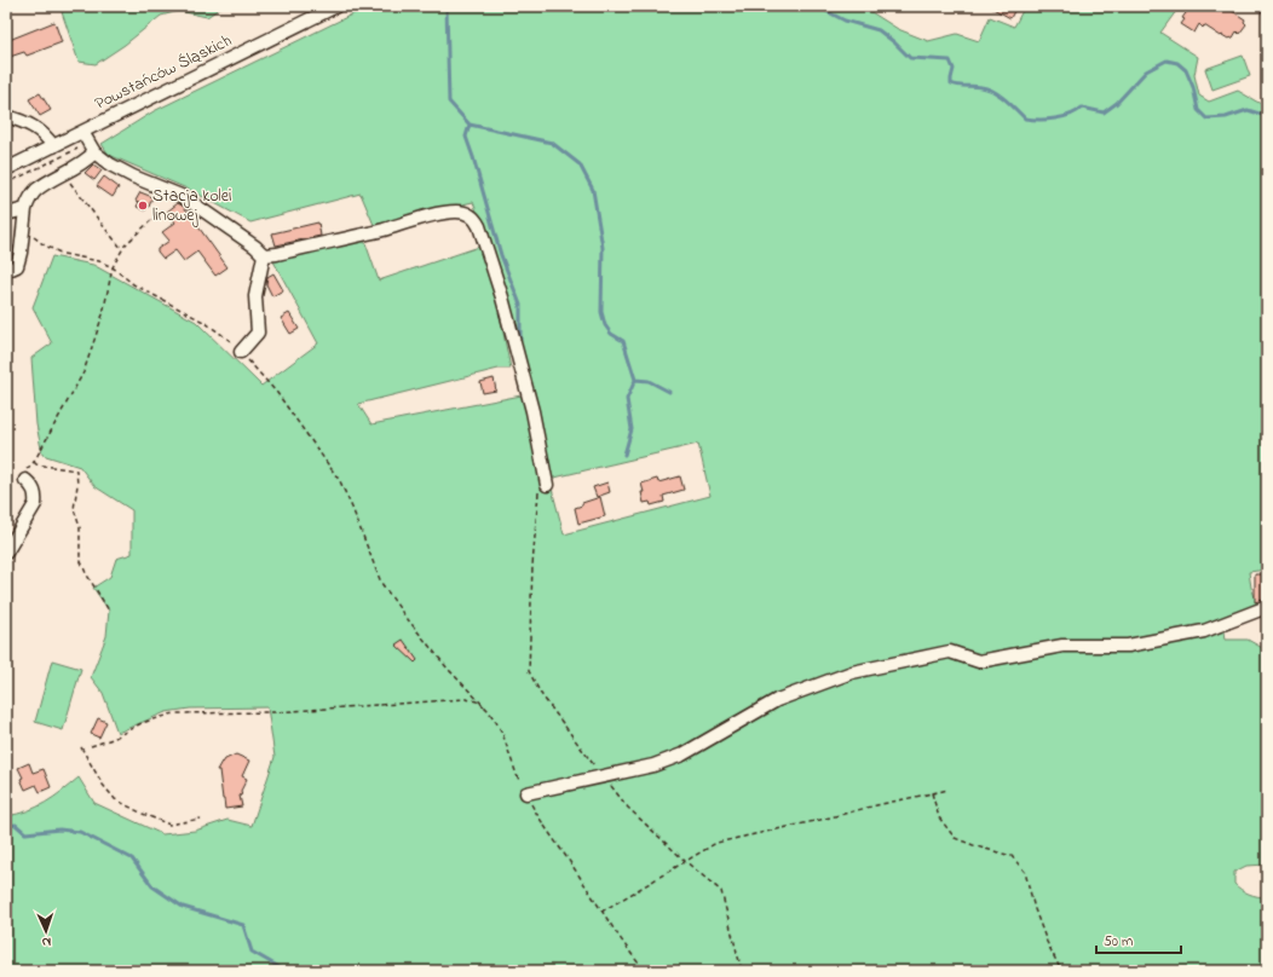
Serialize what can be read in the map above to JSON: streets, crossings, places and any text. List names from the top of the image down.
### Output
{
  "streets": {
    "street": ["Powstańców Śląskich"]
  },
  "places": ["Stacja kolei linowej"],
  "scale_bar": "50 m",
  "north": "bottom"
}
